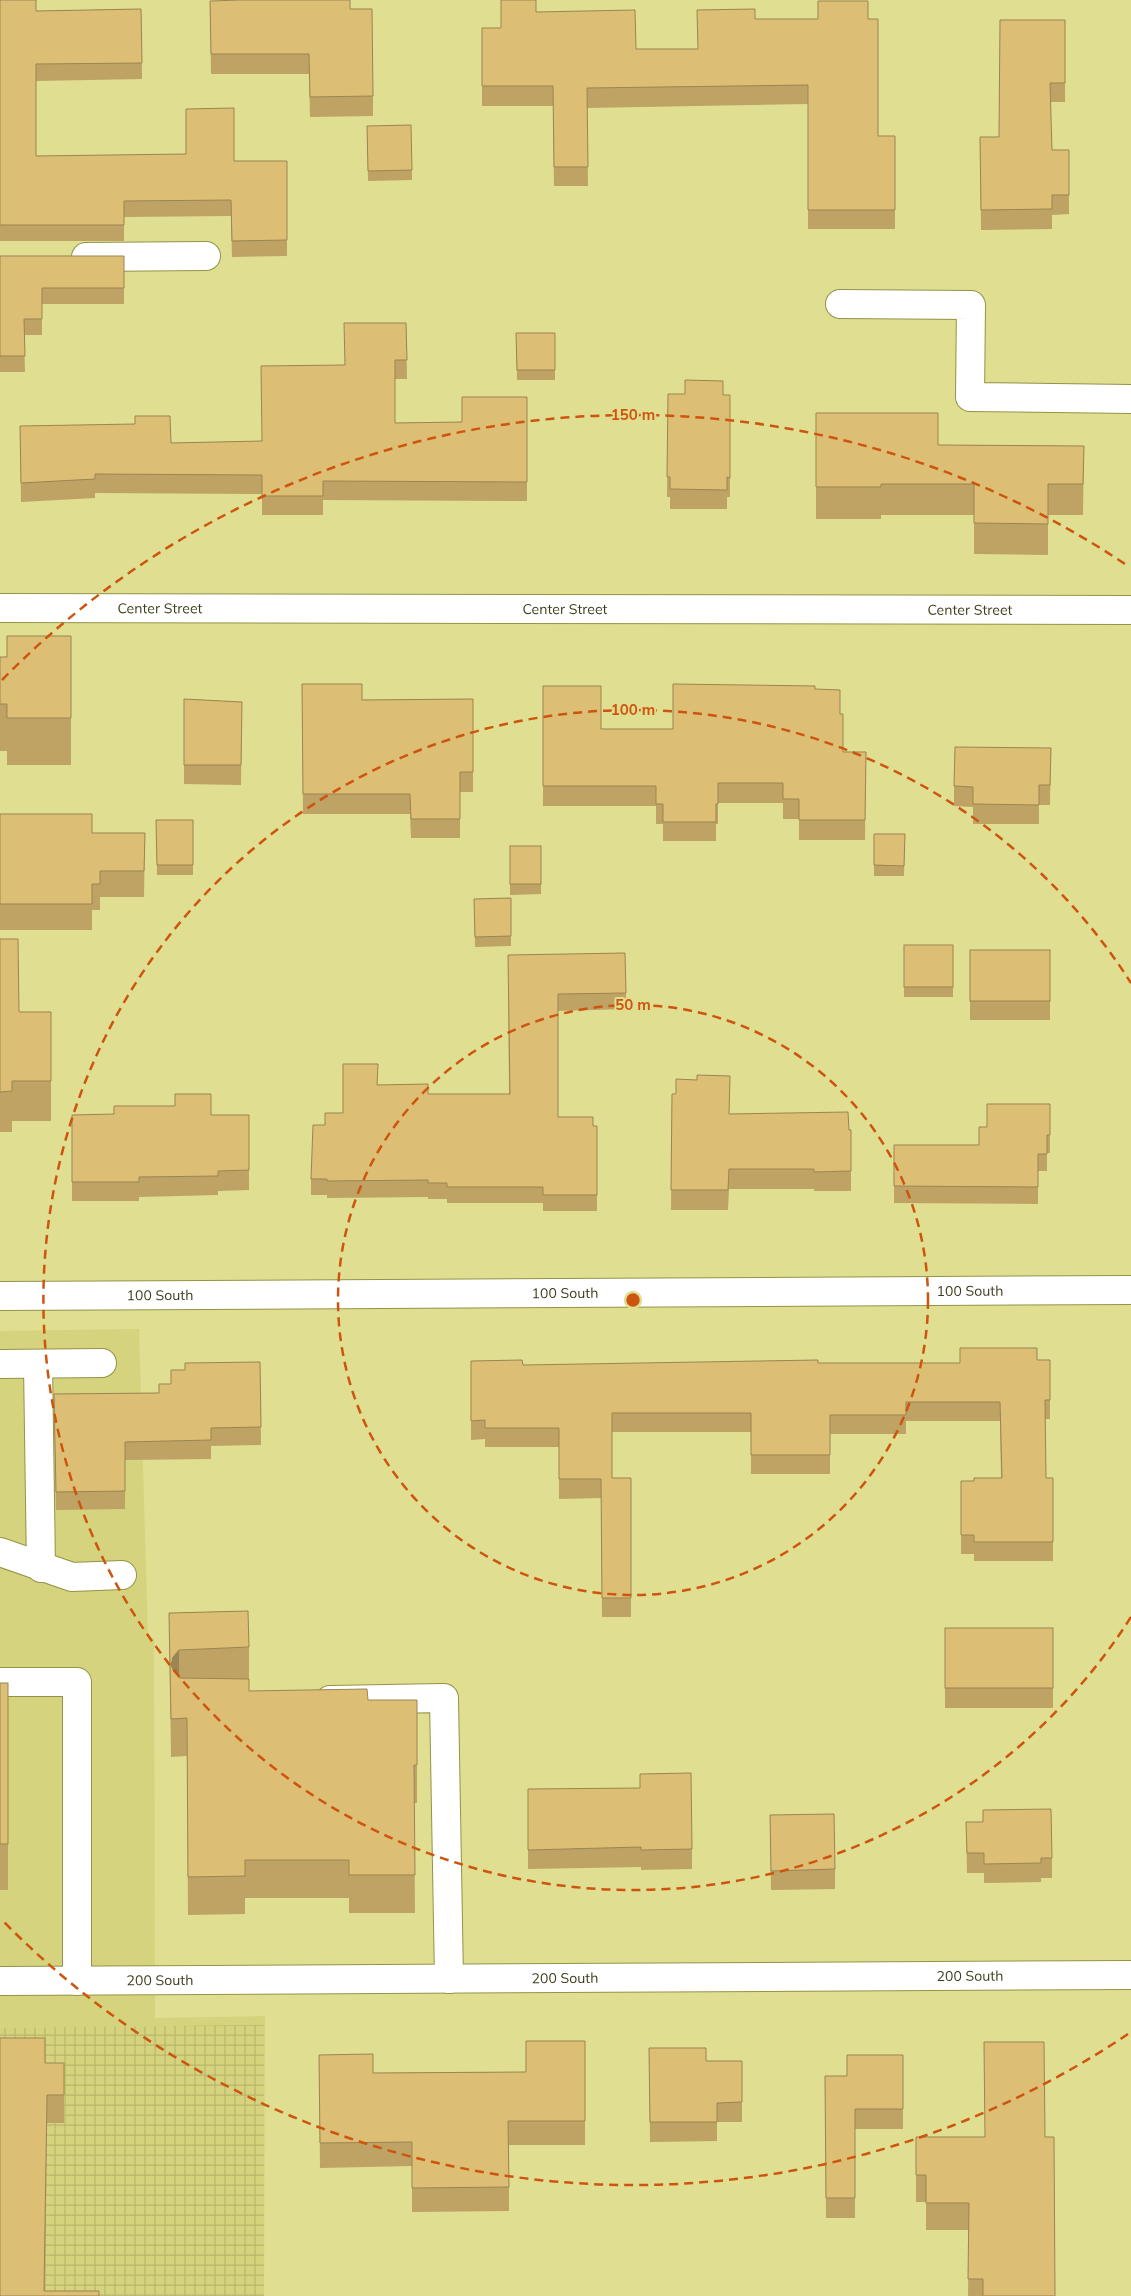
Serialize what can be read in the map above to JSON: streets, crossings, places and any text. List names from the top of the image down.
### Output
{
  "streets": {
    "street": ["Center Street", "100 South", "200 South"]
  },
  "rings": ["150 m", "100 m", "50 m"]
}
